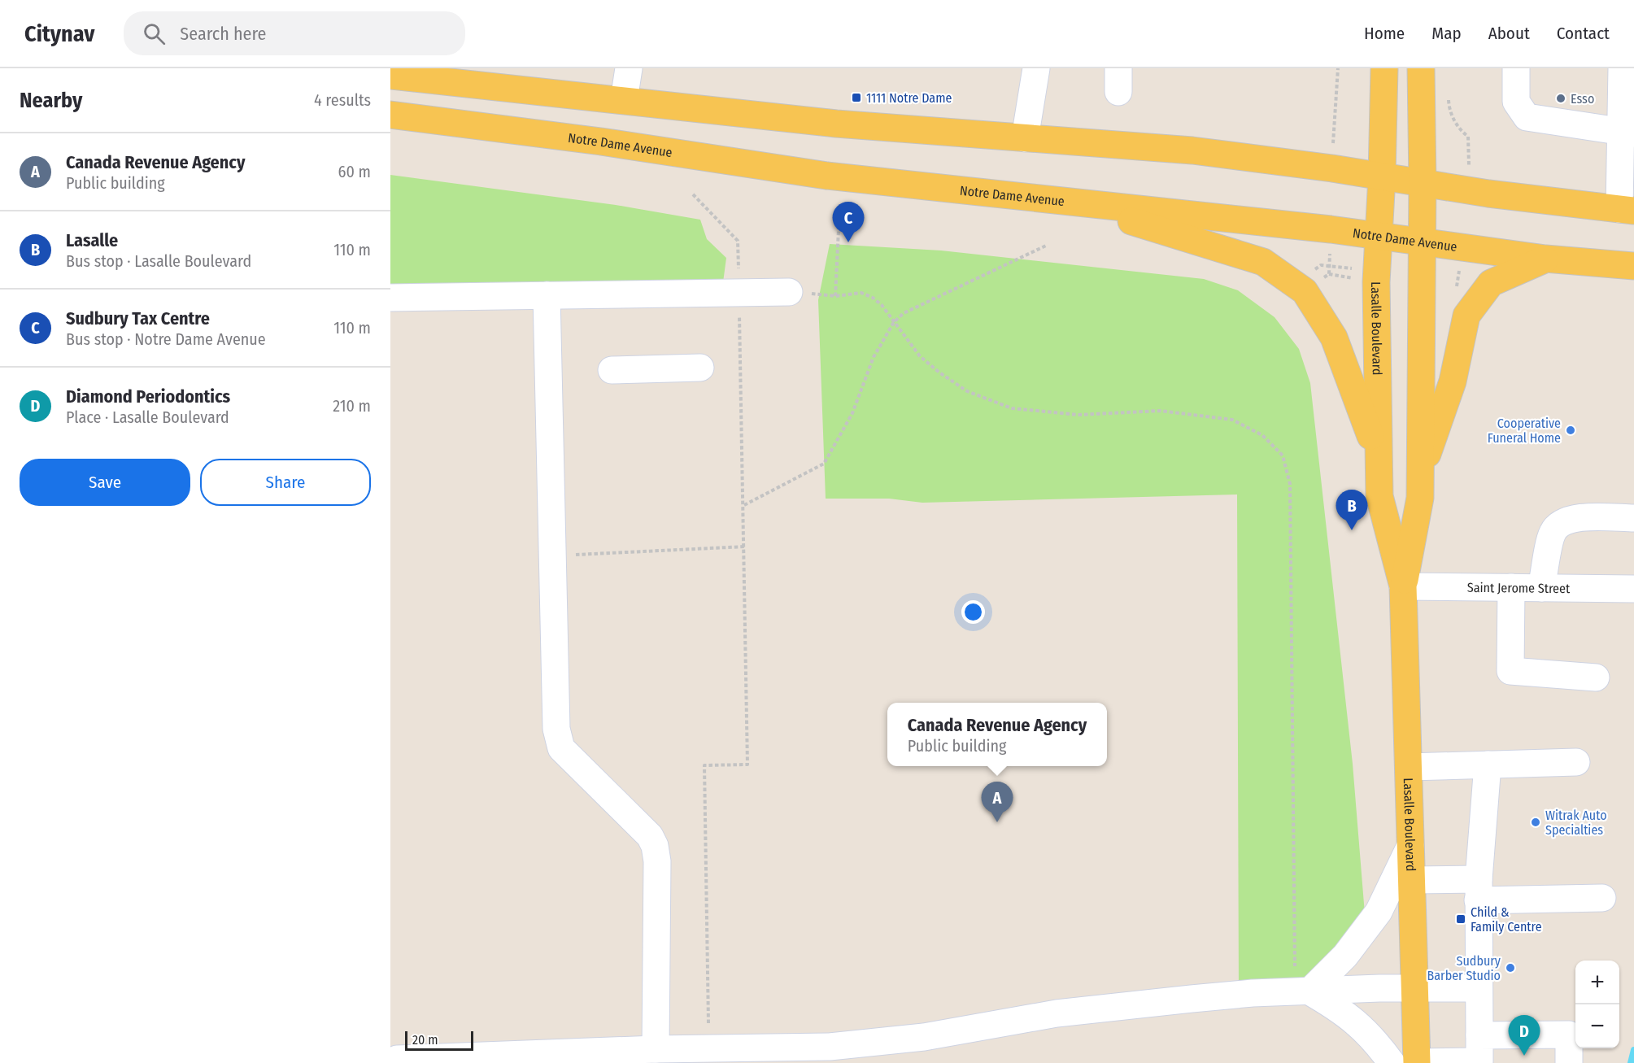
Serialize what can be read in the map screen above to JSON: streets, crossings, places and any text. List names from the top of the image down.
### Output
{
  "streets": {
    "main road": ["Notre Dame Avenue", "Lasalle Boulevard"],
    "street": ["Saint Jerome Street"]
  },
  "crossings": [
    ["Notre Dame Avenue", "Lasalle Boulevard"],
    ["Lasalle Boulevard", "Saint Jerome Street"]
  ],
  "places": {
    "transit": ["1111 Notre Dame", "Child & Family Centre"],
    "other": [
      "Esso",
      "Cooperative Funeral Home",
      "Witrak Auto Specialties",
      "Sudbury Barber Studio"
    ]
  },
  "scale_bar": "20 m",
  "page": {
    "header": "Citynav",
    "search": "Search here",
    "nav": [
      "Home",
      "Map",
      "About",
      "Contact"
    ],
    "heading": ["Nearby", "4 results"],
    "list": [
      {
        "mark": "A",
        "name": "Canada Revenue Agency",
        "note": "Public building",
        "value": "60 m"
      },
      {
        "mark": "B",
        "name": "Lasalle",
        "note": "Bus stop · Lasalle Boulevard",
        "value": "110 m"
      },
      {
        "mark": "C",
        "name": "Sudbury Tax Centre",
        "note": "Bus stop · Notre Dame Avenue",
        "value": "110 m"
      },
      {
        "mark": "D",
        "name": "Diamond Periodontics",
        "note": "Place · Lasalle Boulevard",
        "value": "210 m"
      }
    ],
    "pins": [
      "C",
      "B",
      "A",
      "D"
    ],
    "buttons": ["Save", "Share"],
    "popup": ["Canada Revenue Agency", "Public building"],
    "map_buttons": ["+", "−"],
    "scale": "20 m"
  }
}
